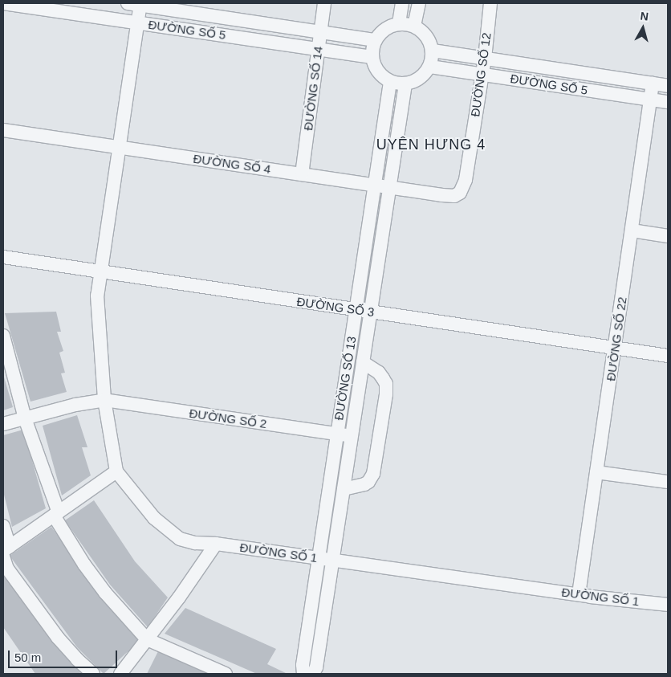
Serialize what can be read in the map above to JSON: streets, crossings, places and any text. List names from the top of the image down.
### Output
{
  "streets": {
    "street": [
      "ĐƯỜNG SỐ 5",
      "ĐƯỜNG SỐ 12",
      "ĐƯỜNG SỐ 14",
      "ĐƯỜNG SỐ 4",
      "ĐƯỜNG SỐ 3",
      "ĐƯỜNG SỐ 22",
      "ĐƯỜNG SỐ 13",
      "ĐƯỜNG SỐ 2",
      "ĐƯỜNG SỐ 1"
    ]
  },
  "crossings": [
    ["ĐƯỜNG SỐ 5", "ĐƯỜNG SỐ 12"],
    ["ĐƯỜNG SỐ 5", "ĐƯỜNG SỐ 14"],
    ["ĐƯỜNG SỐ 5", "ĐƯỜNG SỐ 22"],
    ["ĐƯỜNG SỐ 5", "ĐƯỜNG SỐ 13"],
    ["ĐƯỜNG SỐ 5", "ĐƯỜNG SỐ 1"],
    ["ĐƯỜNG SỐ 12", "ĐƯỜNG SỐ 4"],
    ["ĐƯỜNG SỐ 14", "ĐƯỜNG SỐ 4"],
    ["ĐƯỜNG SỐ 4", "ĐƯỜNG SỐ 13"],
    ["ĐƯỜNG SỐ 4", "ĐƯỜNG SỐ 1"],
    ["ĐƯỜNG SỐ 3", "ĐƯỜNG SỐ 22"],
    ["ĐƯỜNG SỐ 3", "ĐƯỜNG SỐ 13"],
    ["ĐƯỜNG SỐ 3", "ĐƯỜNG SỐ 1"],
    ["ĐƯỜNG SỐ 22", "ĐƯỜNG SỐ 1"],
    ["ĐƯỜNG SỐ 13", "ĐƯỜNG SỐ 2"],
    ["ĐƯỜNG SỐ 13", "ĐƯỜNG SỐ 1"],
    ["ĐƯỜNG SỐ 2", "ĐƯỜNG SỐ 1"]
  ],
  "districts": ["UYÊN HƯNG 4"],
  "scale_bar": "50 m",
  "north": "top"
}
